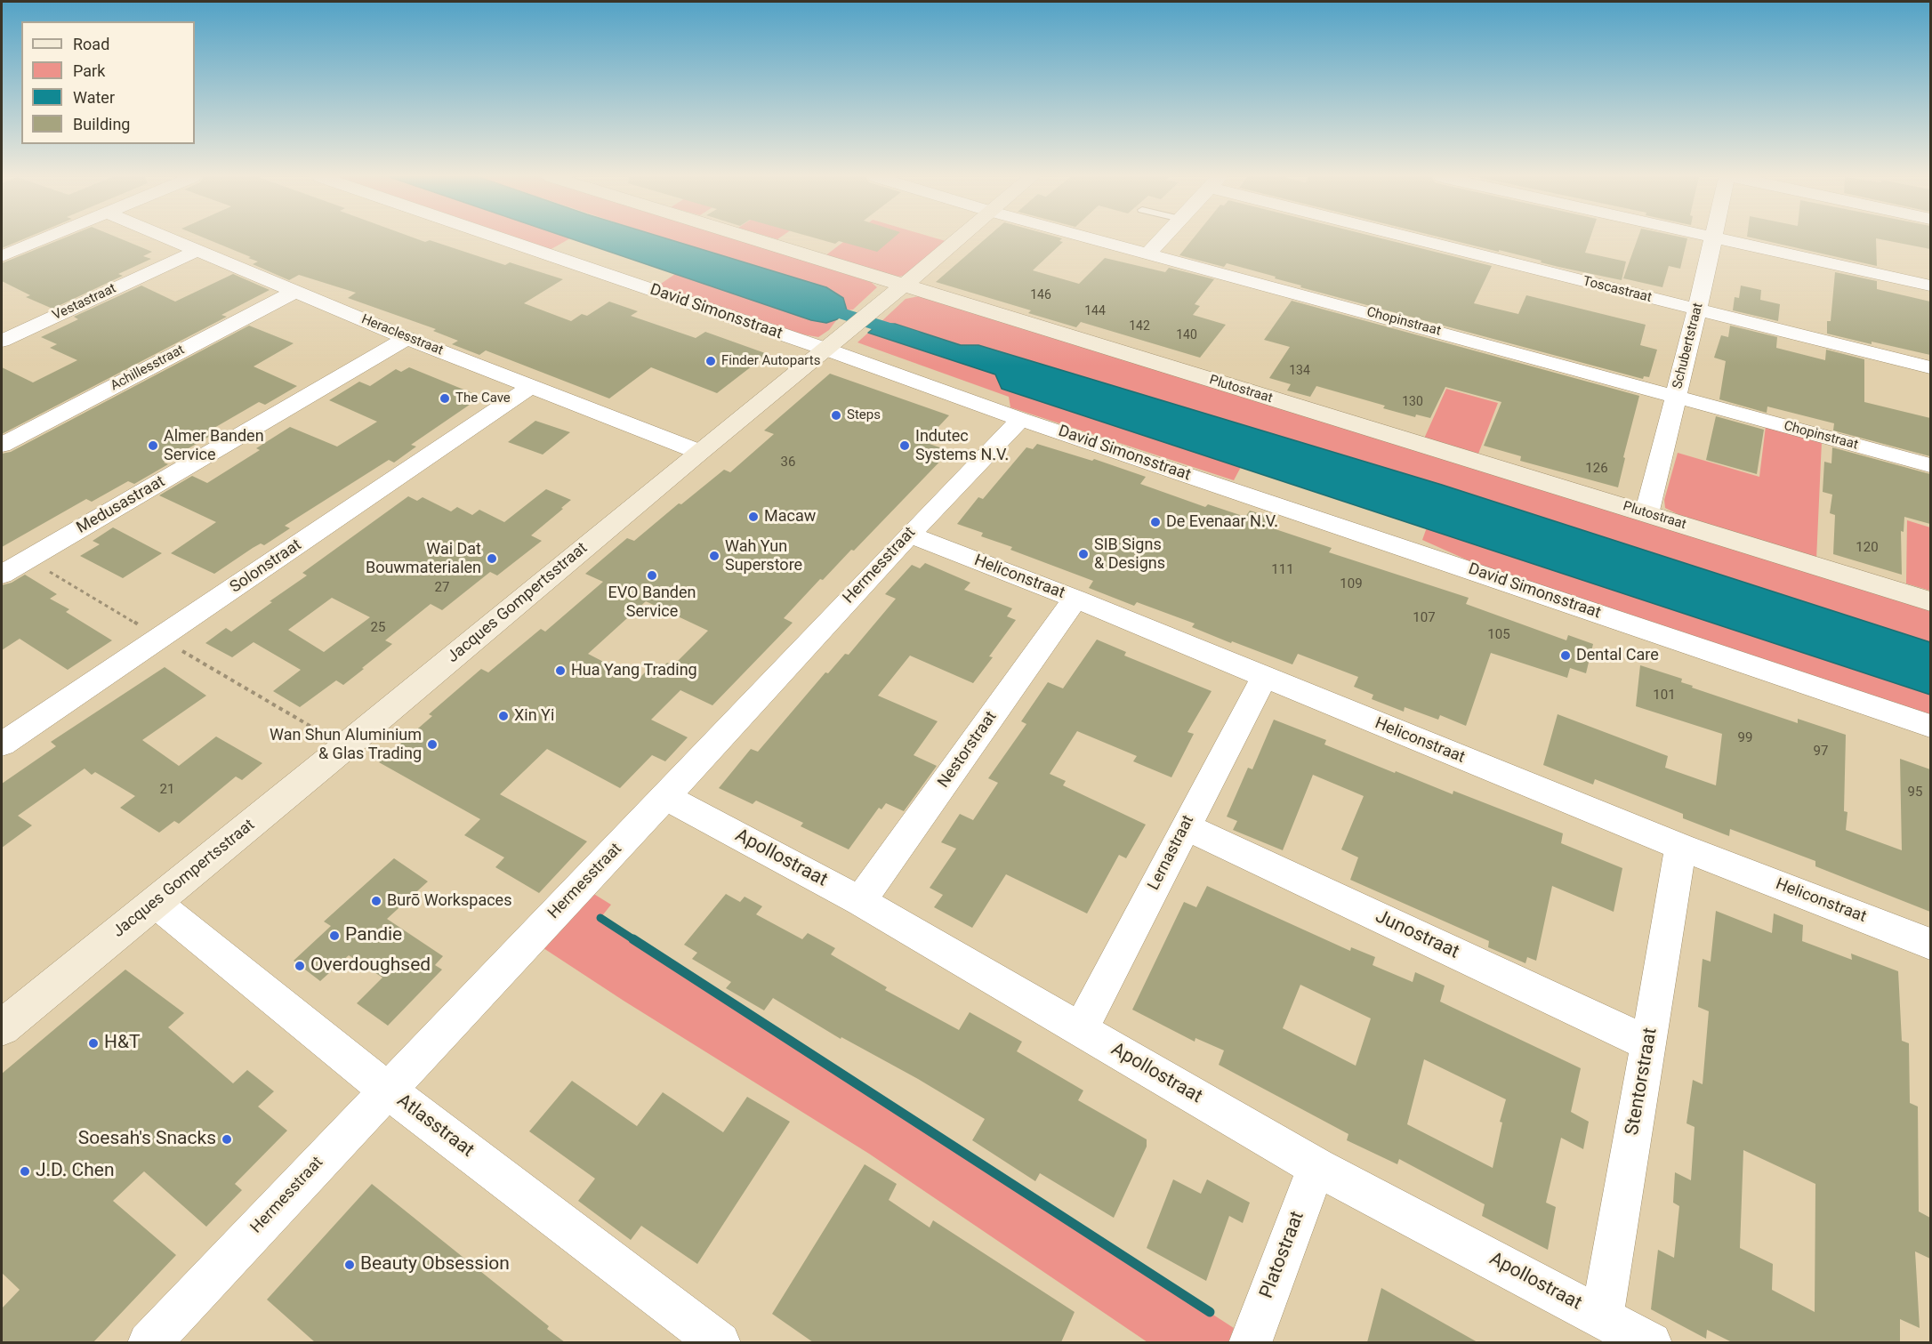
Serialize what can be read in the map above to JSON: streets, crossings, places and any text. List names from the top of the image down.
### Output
{
  "streets": {
    "street": [
      "Toscastraat",
      "Vestastraat",
      "David Simonsstraat",
      "Chopinstraat",
      "Heraclesstraat",
      "Schubertstraat",
      "Achillesstraat",
      "Plutostraat",
      "Medusastraat",
      "Hermesstraat",
      "Solonstraat",
      "Heliconstraat",
      "Jacques Gompertsstraat",
      "Nestorstraat",
      "Lernastraat",
      "Apollostraat",
      "Junostraat",
      "Stentorstraat",
      "Atlasstraat",
      "Platostraat"
    ]
  },
  "crossings": [
    ["Toscastraat", "Schubertstraat"],
    ["Vestastraat", "Heraclesstraat"],
    ["David Simonsstraat", "Hermesstraat"],
    ["David Simonsstraat", "Jacques Gompertsstraat"],
    ["Chopinstraat", "Schubertstraat"],
    ["Heraclesstraat", "Achillesstraat"],
    ["Heraclesstraat", "Medusastraat"],
    ["Heraclesstraat", "Solonstraat"],
    ["Heraclesstraat", "Jacques Gompertsstraat"],
    ["Schubertstraat", "Plutostraat"],
    ["Plutostraat", "Jacques Gompertsstraat"],
    ["Hermesstraat", "Heliconstraat"],
    ["Hermesstraat", "Apollostraat"],
    ["Hermesstraat", "Atlasstraat"],
    ["Heliconstraat", "Nestorstraat"],
    ["Heliconstraat", "Lernastraat"],
    ["Heliconstraat", "Stentorstraat"],
    ["Jacques Gompertsstraat", "Atlasstraat"],
    ["Nestorstraat", "Apollostraat"],
    ["Lernastraat", "Apollostraat"],
    ["Lernastraat", "Junostraat"],
    ["Apollostraat", "Stentorstraat"],
    ["Apollostraat", "Platostraat"],
    ["Junostraat", "Stentorstraat"]
  ],
  "places": [
    "Finder Autoparts",
    "The Cave",
    "Steps",
    "Almer Banden Service",
    "Indutec Systems N.V.",
    "Macaw",
    "De Evenaar N.V.",
    "SIB Signs & Designs",
    "Wah Yun Superstore",
    "Wai Dat Bouwmaterialen",
    "EVO Banden Service",
    "Dental Care",
    "Hua Yang Trading",
    "Xin Yi",
    "Wan Shun Aluminium & Glas Trading",
    "Burō Workspaces",
    "Pandie",
    "Overdoughsed",
    "H&T",
    "Soesah's Snacks",
    "J.D. Chen",
    "Beauty Obsession"
  ],
  "house_numbers": [
    "146",
    "144",
    "142",
    "140",
    "134",
    "130",
    "36",
    "126",
    "120",
    "111",
    "109",
    "27",
    "107",
    "25",
    "105",
    "101",
    "99",
    "97",
    "21",
    "95"
  ],
  "legend": [
    "Road",
    "Park",
    "Water",
    "Building"
  ]
}
